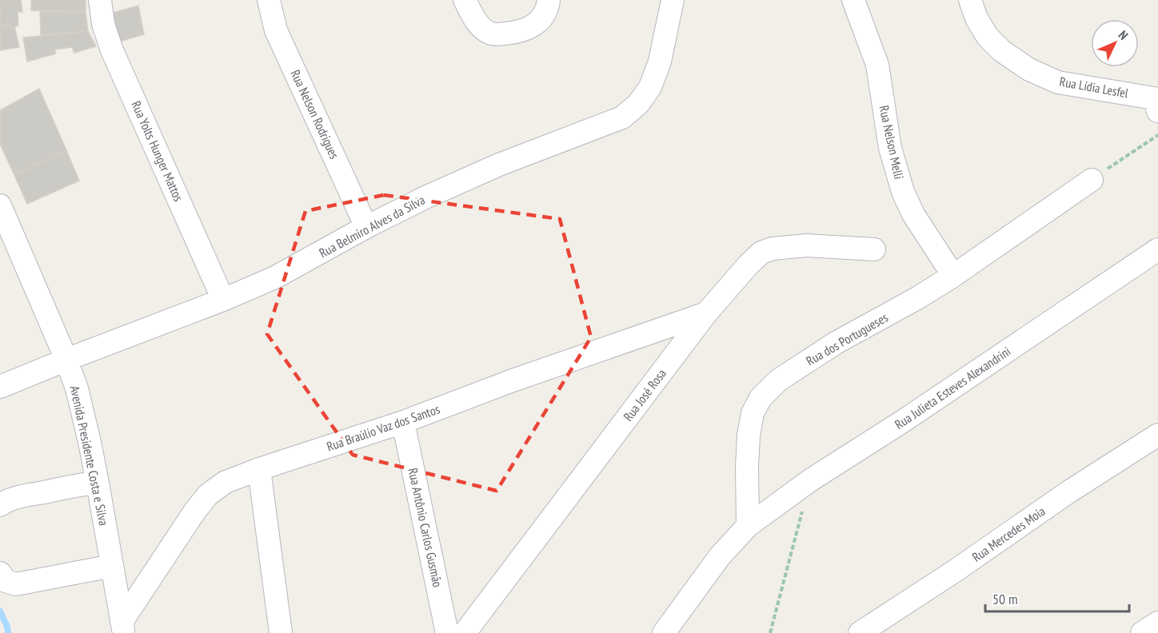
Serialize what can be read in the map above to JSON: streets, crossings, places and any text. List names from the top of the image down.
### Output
{
  "streets": {
    "street": [
      "Rua Lídia Lesfel",
      "Rua Nelson Rodrigues",
      "Rua Nelson Melli",
      "Rua Yolts Hunger Mattos",
      "Rua Belmiro Alves da Silva",
      "Rua dos Portugueses",
      "Rua Julieta Esteves Alexandrini",
      "Rua José Rosa",
      "Rua Braúlio Vaz dos Santos",
      "Avenida Presidente Costa e Silva",
      "Rua Antônio Carlos Gusmão",
      "Rua Mercedes Moia"
    ]
  },
  "crossings": [
    ["Rua Nelson Rodrigues", "Rua Belmiro Alves da Silva"],
    ["Rua Nelson Melli", "Rua dos Portugueses"],
    ["Rua Yolts Hunger Mattos", "Rua Belmiro Alves da Silva"],
    ["Rua Belmiro Alves da Silva", "Avenida Presidente Costa e Silva"],
    ["Rua dos Portugueses", "Rua Julieta Esteves Alexandrini"],
    ["Rua José Rosa", "Rua Braúlio Vaz dos Santos"],
    ["Rua Braúlio Vaz dos Santos", "Avenida Presidente Costa e Silva"],
    ["Rua Braúlio Vaz dos Santos", "Rua Antônio Carlos Gusmão"]
  ],
  "scale_bar": "50 m",
  "north": "top right"
}
